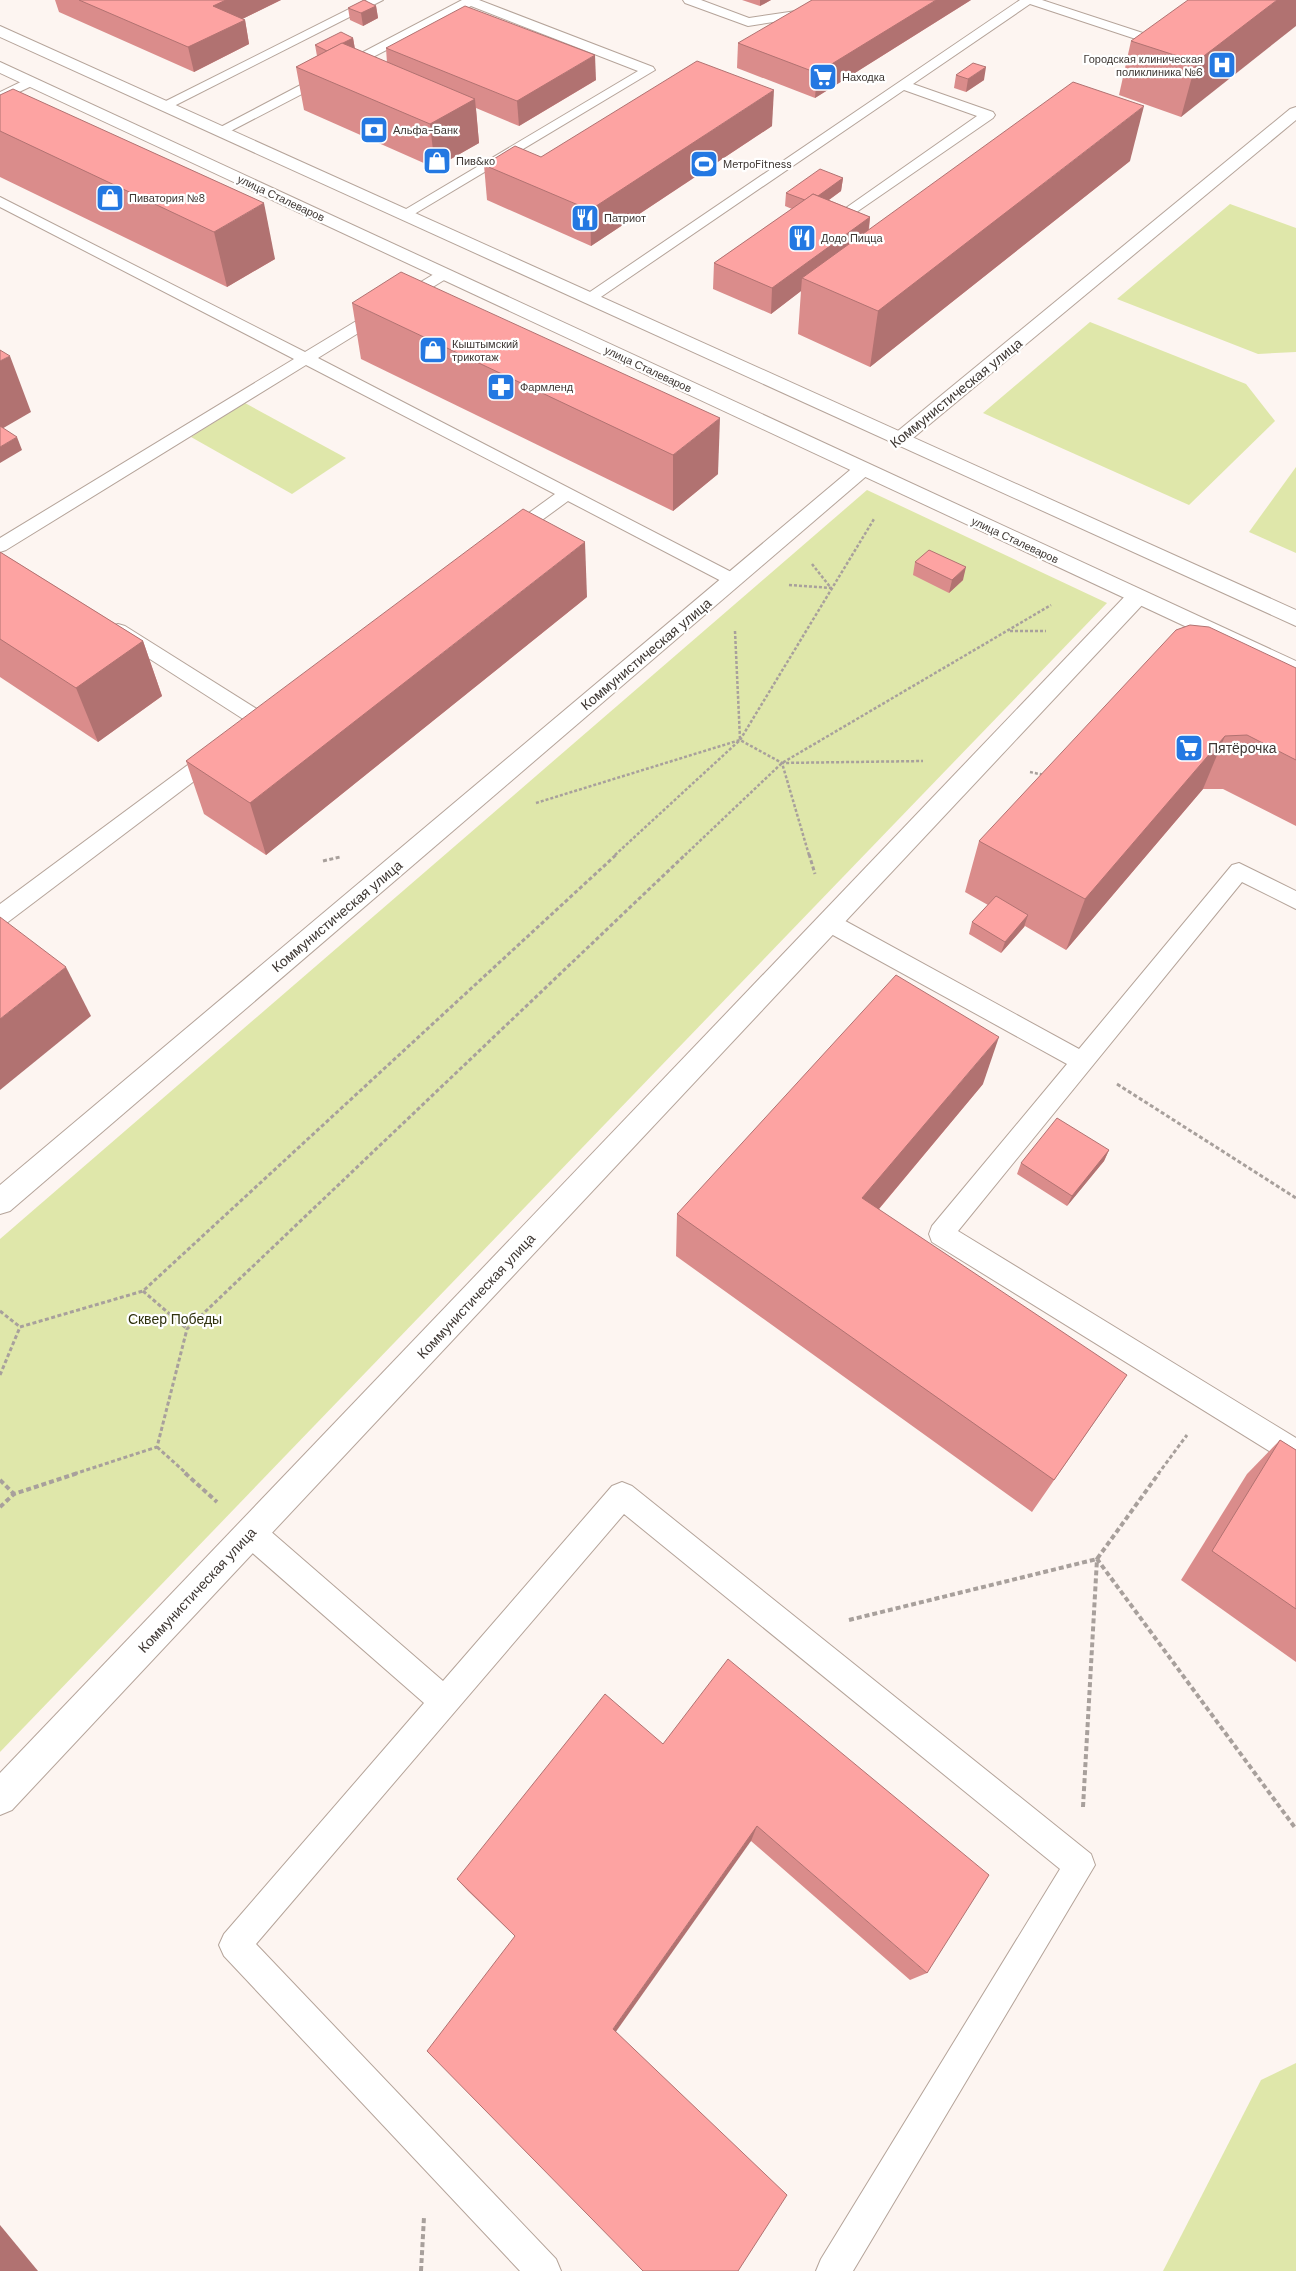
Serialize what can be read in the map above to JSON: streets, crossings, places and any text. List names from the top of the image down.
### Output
{
  "streets": {
    "main road": ["улица Сталеваров", "Коммунистическая улица"]
  },
  "crossings": [
    ["улица Сталеваров", "Коммунистическая улица"]
  ],
  "parks": ["Сквер Победы"],
  "places": {
    "hospital": ["Городская клиническая поликлиника №6"],
    "supermarket": ["Находка", "Пятёрочка"],
    "bank": ["Альфа-Банк"],
    "shop": ["Пив&ко", "Пиватория №8", "Кыштымский трикотаж"],
    "sports": ["МетроFitness"],
    "restaurant": ["Патриот", "Додо Пицца"],
    "pharmacy": ["Фармленд"]
  }
}
